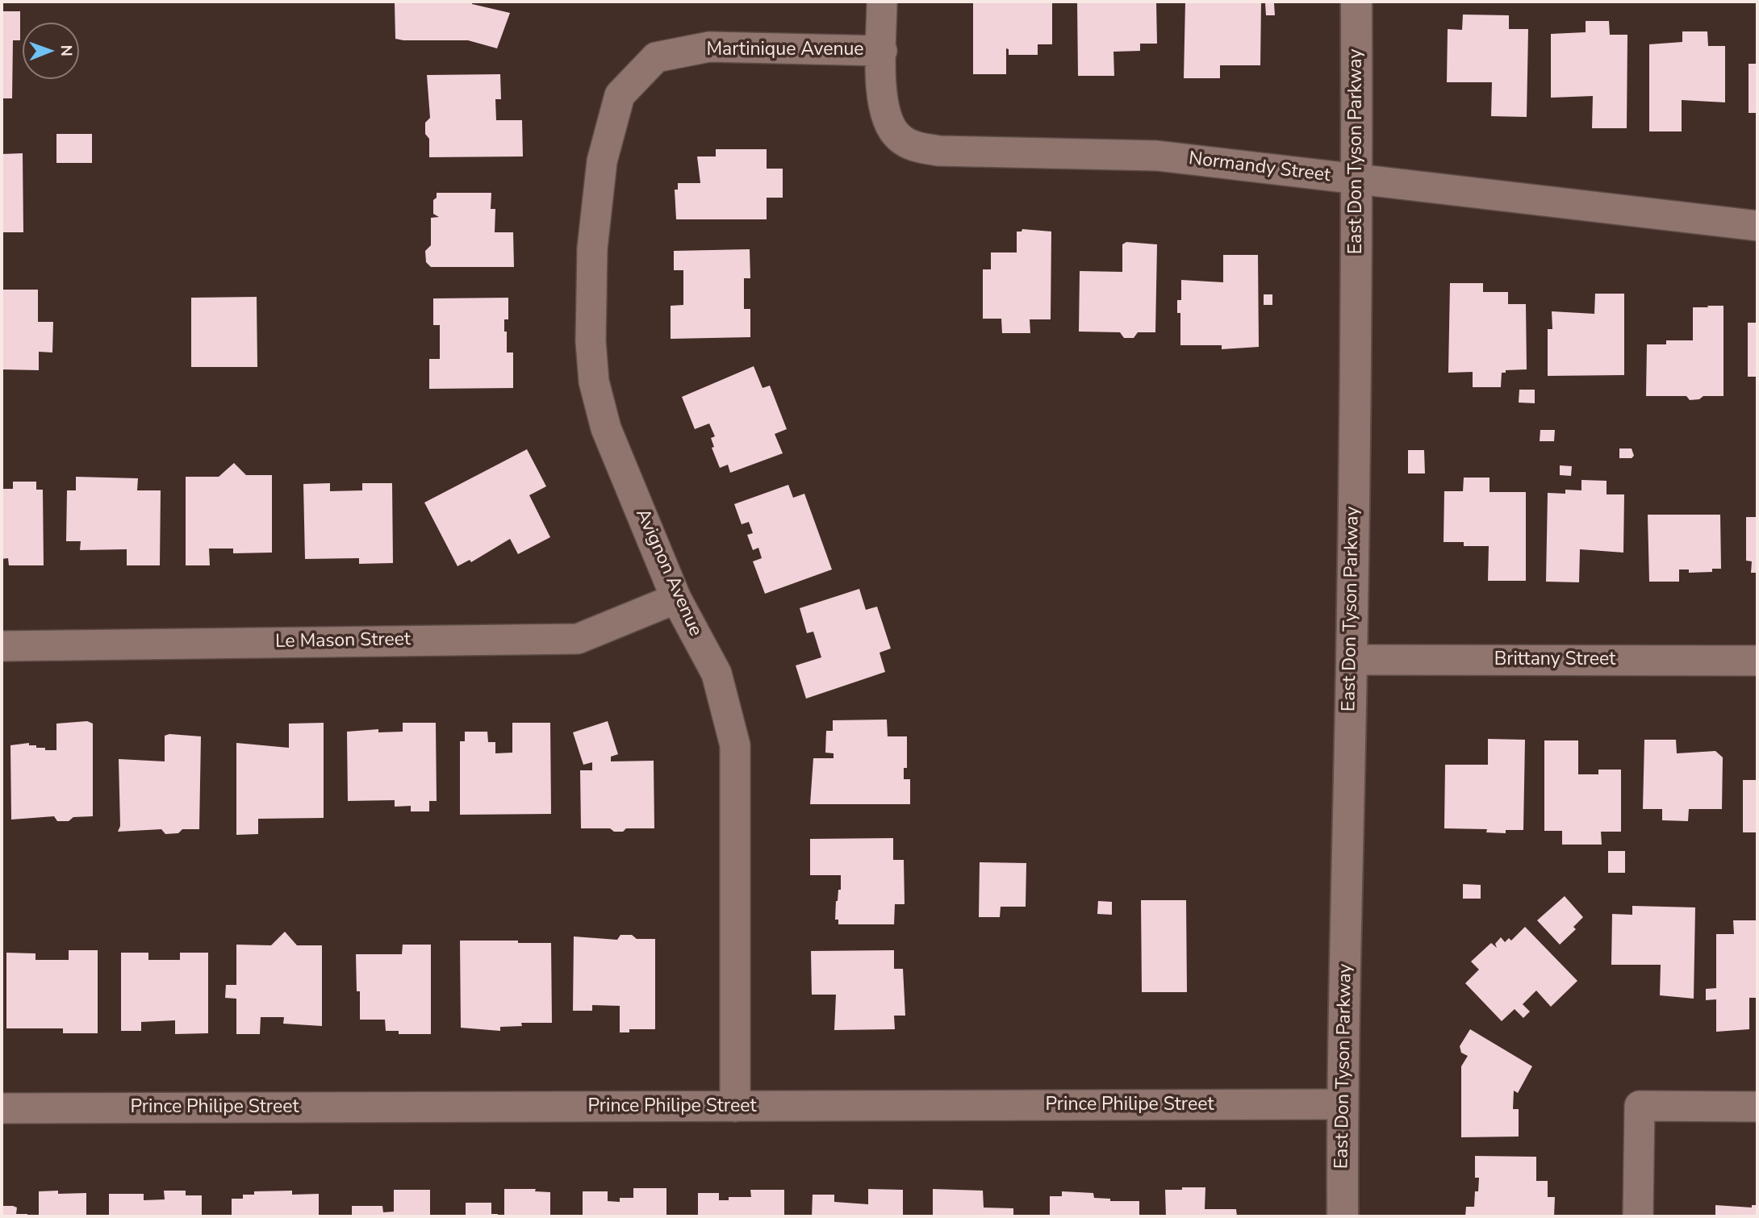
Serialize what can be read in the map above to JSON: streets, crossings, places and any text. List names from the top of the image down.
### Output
{
  "streets": {
    "main road": ["East Don Tyson Parkway"],
    "street": [
      "Martinique Avenue",
      "Normandy Street",
      "Avignon Avenue",
      "Le Mason Street",
      "Brittany Street",
      "Prince Philipe Street"
    ]
  },
  "crossings": [
    ["Martinique Avenue", "Normandy Street"],
    ["Martinique Avenue", "Avignon Avenue"],
    ["East Don Tyson Parkway", "Normandy Street"],
    ["East Don Tyson Parkway", "Brittany Street"],
    ["East Don Tyson Parkway", "Prince Philipe Street"],
    ["Avignon Avenue", "Le Mason Street"],
    ["Avignon Avenue", "Prince Philipe Street"]
  ],
  "north": "right"
}
